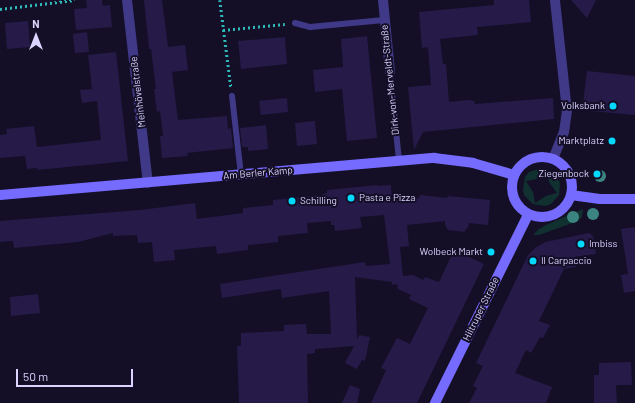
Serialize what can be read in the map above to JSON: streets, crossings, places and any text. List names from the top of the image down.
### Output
{
  "streets": {
    "street": [
      "Dirk-von-Merveldt-Straße",
      "Meinhövelstraße",
      "Am Berler Kamp",
      "Hiltruper Straße"
    ]
  },
  "crossings": [
    ["Dirk-von-Merveldt-Straße", "Am Berler Kamp"],
    ["Meinhövelstraße", "Am Berler Kamp"],
    ["Am Berler Kamp", "Hiltruper Straße"]
  ],
  "places": [
    "Volksbank",
    "Marktplatz",
    "Ziegenbock",
    "Pasta e Pizza",
    "Schilling",
    "Imbiss",
    "Wolbeck Markt",
    "Il Carpaccio"
  ],
  "scale_bar": "50 m",
  "north": "top"
}
